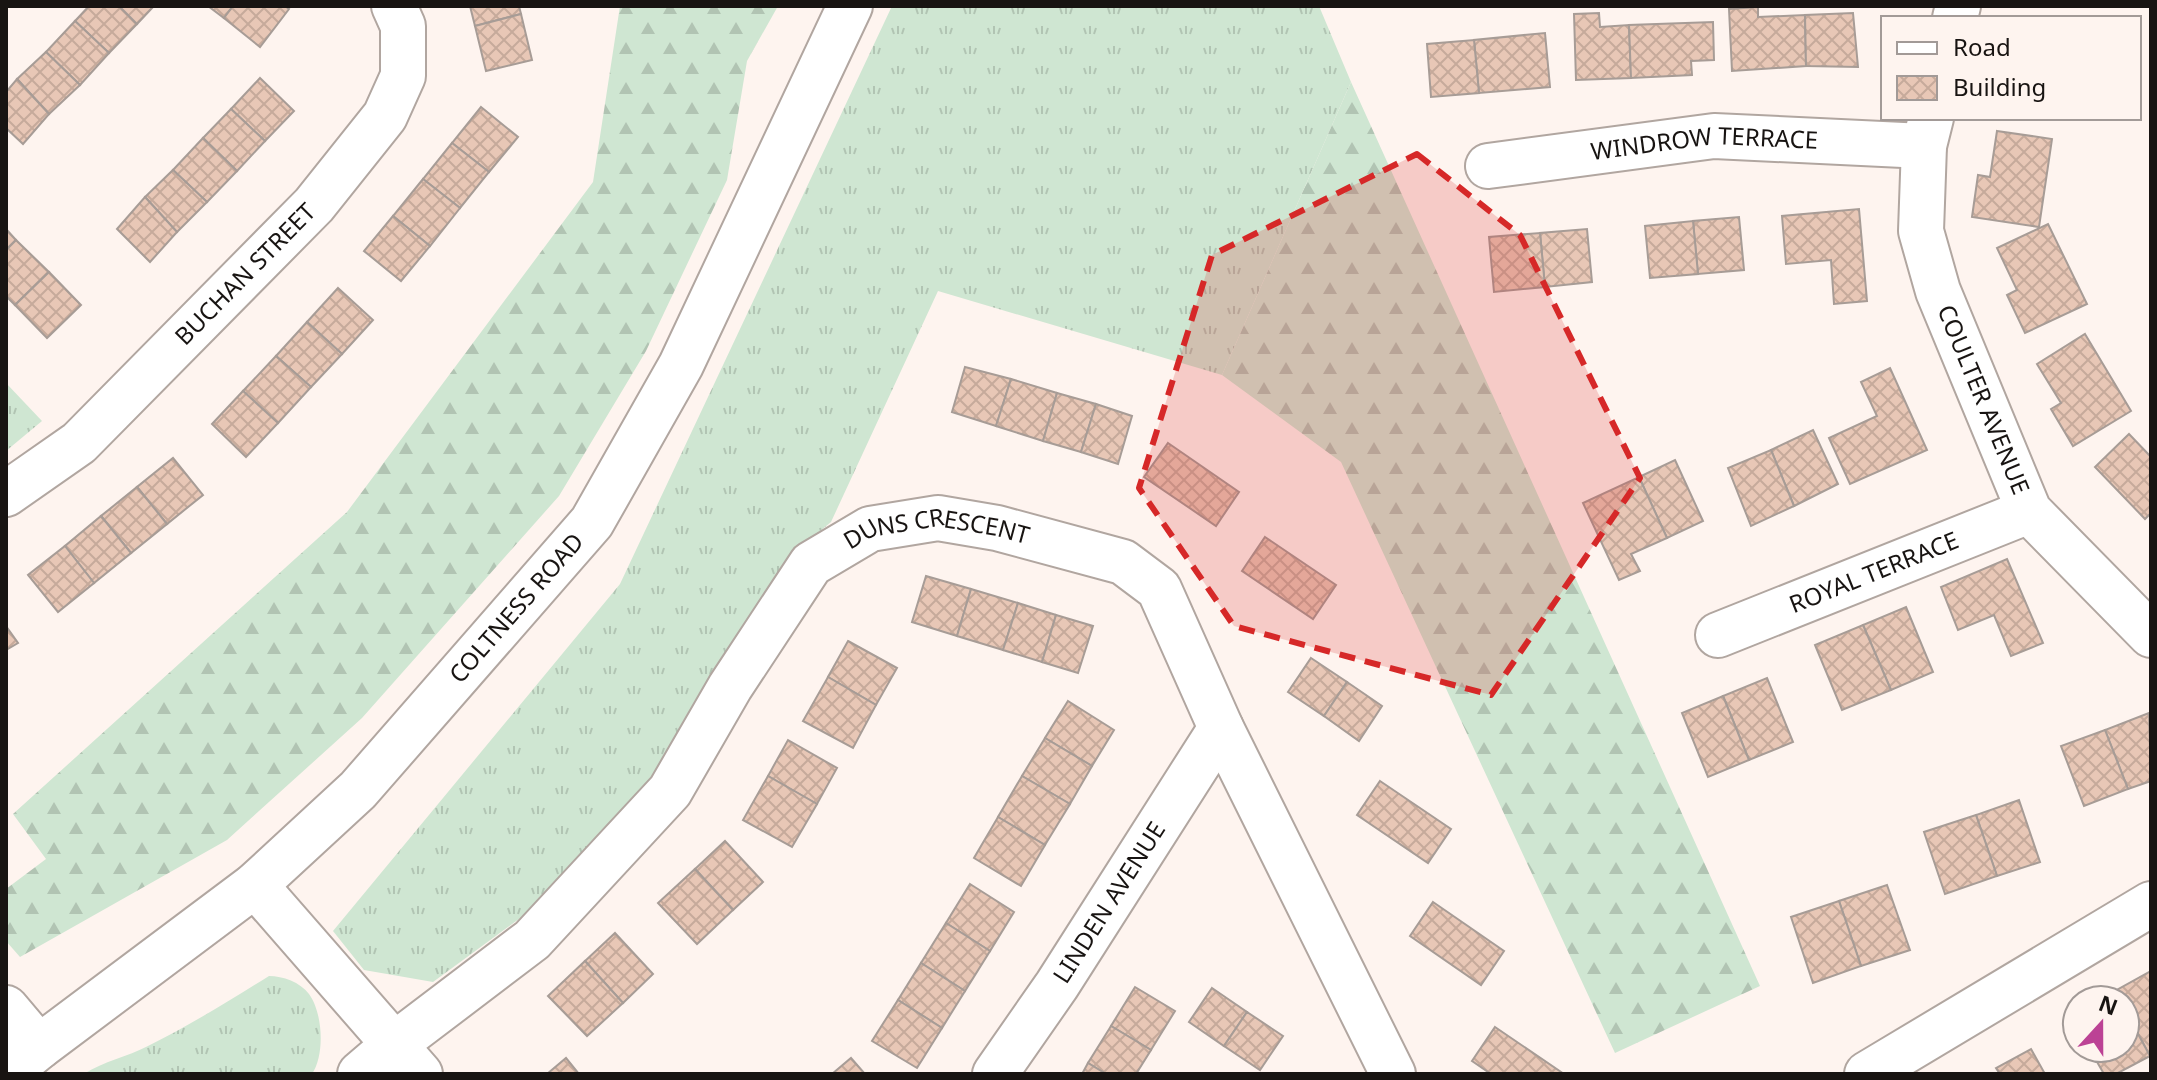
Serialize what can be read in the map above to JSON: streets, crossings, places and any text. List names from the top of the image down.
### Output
{
  "streets": {
    "street": [
      "WINDROW TERRACE",
      "BUCHAN STREET",
      "COULTER AVENUE",
      "DUNS CRESCENT",
      "ROYAL TERRACE",
      "COLTNESS ROAD",
      "LINDEN AVENUE"
    ]
  },
  "crossings": [
    ["WINDROW TERRACE", "COULTER AVENUE"],
    ["COULTER AVENUE", "ROYAL TERRACE"],
    ["DUNS CRESCENT", "LINDEN AVENUE"]
  ],
  "legend": ["Road", "Building"],
  "north": "top"
}
